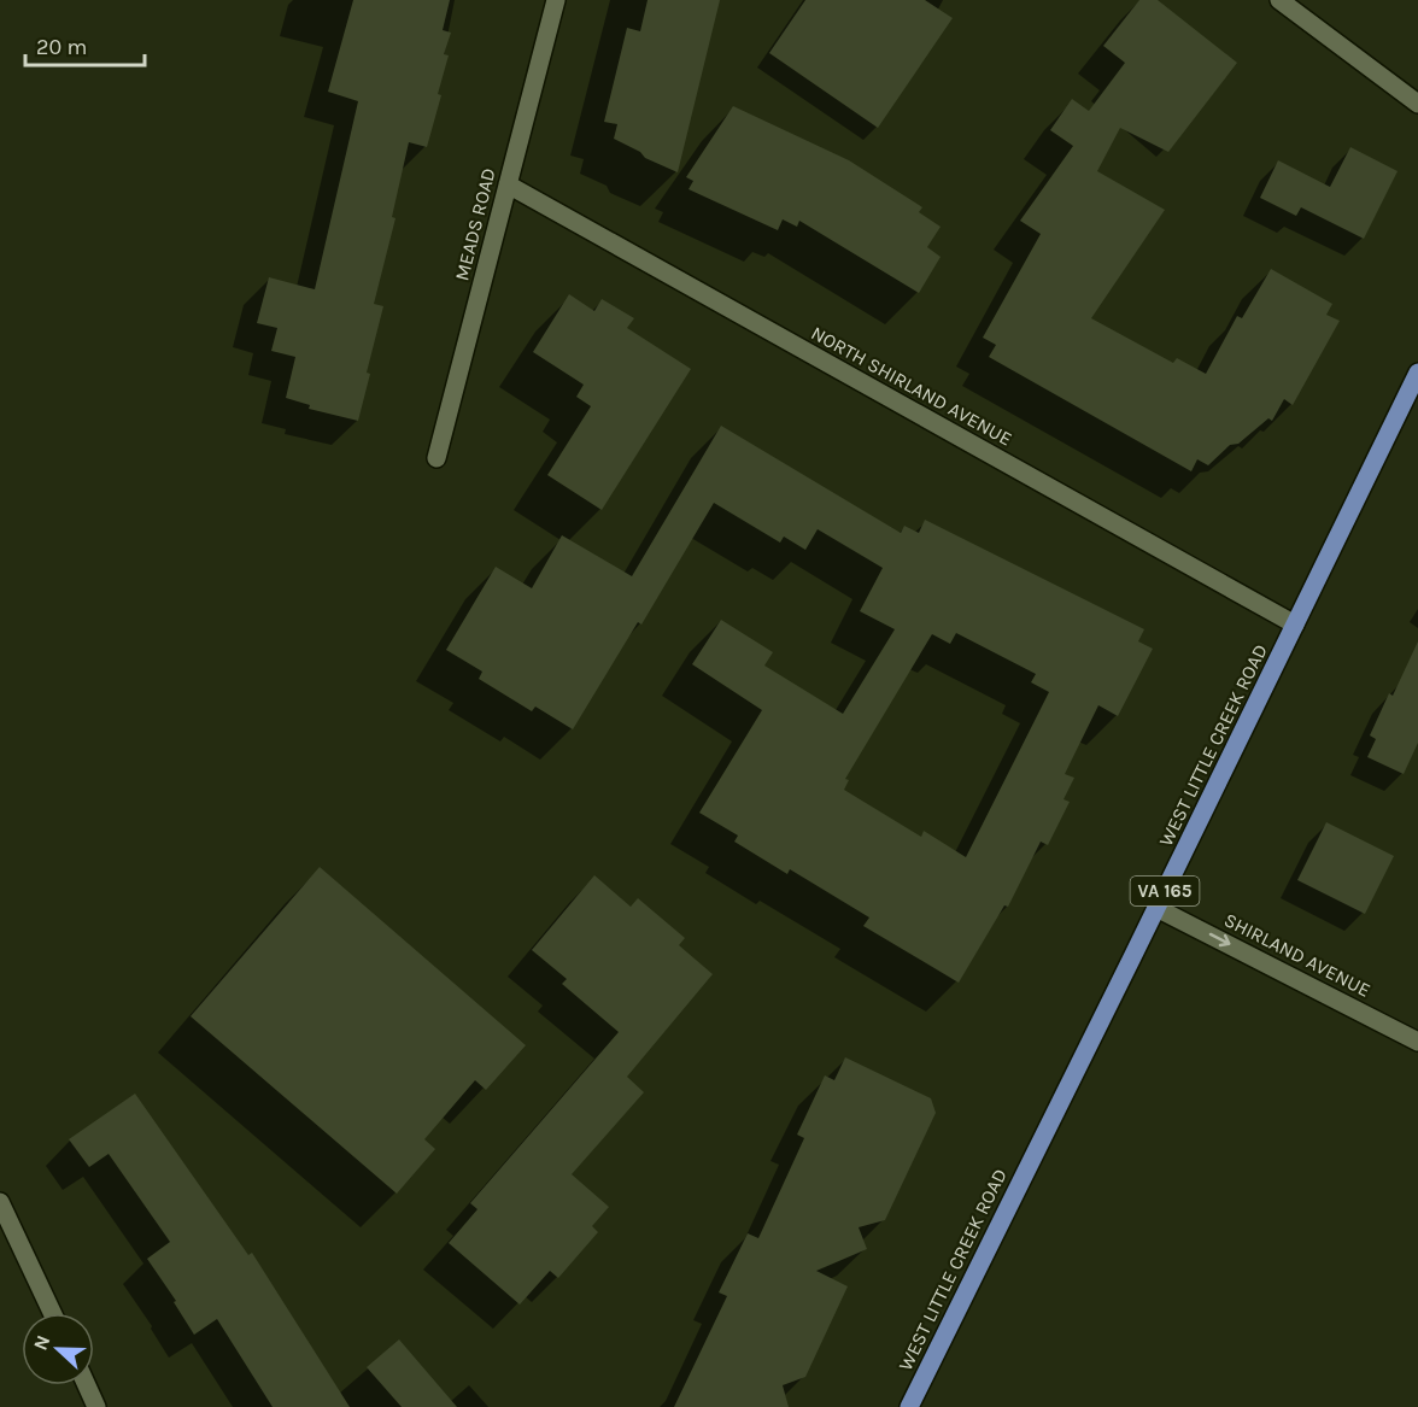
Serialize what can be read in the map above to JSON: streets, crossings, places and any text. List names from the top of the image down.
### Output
{
  "streets": {
    "main road": ["WEST LITTLE CREEK ROAD", "VA 165"],
    "street": ["MEADS ROAD", "NORTH SHIRLAND AVENUE", "SHIRLAND AVENUE"]
  },
  "crossings": [
    ["MEADS ROAD", "NORTH SHIRLAND AVENUE"],
    ["NORTH SHIRLAND AVENUE", "WEST LITTLE CREEK ROAD"],
    ["WEST LITTLE CREEK ROAD", "SHIRLAND AVENUE"]
  ],
  "one_way": ["SHIRLAND AVENUE"],
  "scale_bar": "20 m",
  "north": "left"
}
